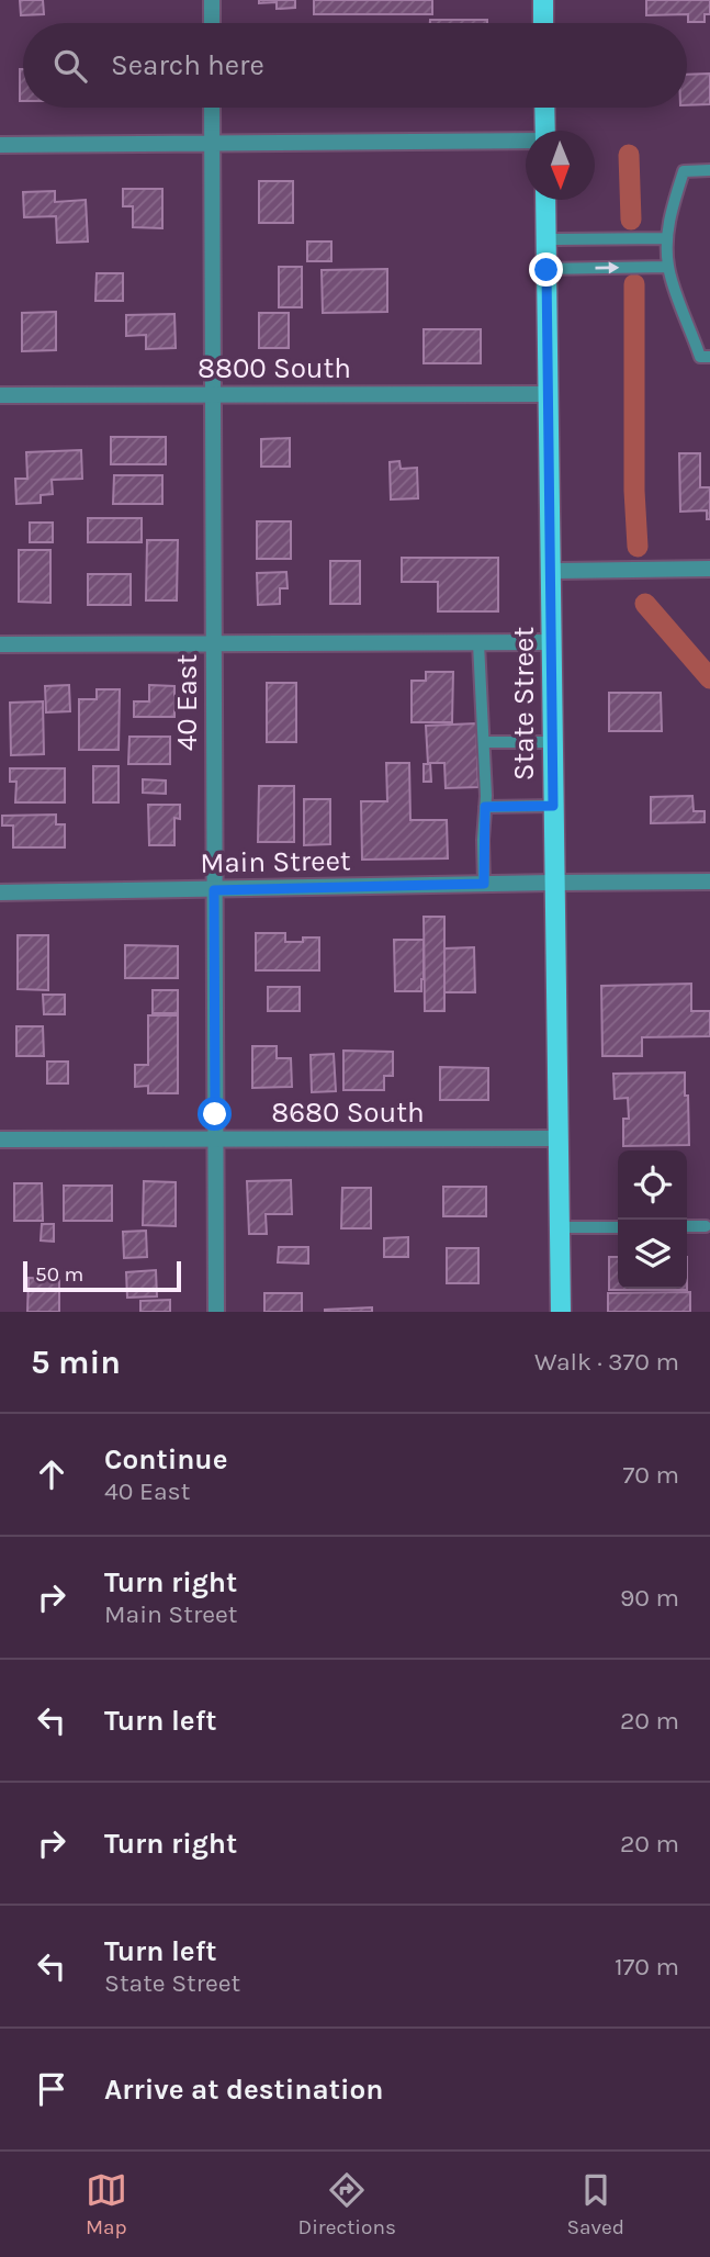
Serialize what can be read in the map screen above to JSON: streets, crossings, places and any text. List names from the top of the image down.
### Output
{
  "streets": {
    "main road": ["State Street"],
    "street": [
      "8800 South",
      "40 East",
      "Main Street",
      "8680 South"
    ]
  },
  "crossings": [
    ["8800 South", "40 East"],
    ["8800 South", "State Street"],
    ["40 East", "Main Street"],
    ["40 East", "8680 South"],
    ["State Street", "Main Street"],
    ["State Street", "8680 South"]
  ],
  "scale_bar": "50 m",
  "north": "bottom",
  "page": {
    "search": "Search here",
    "scale": "50 m",
    "heading": ["5 min", "Walk · 370 m"],
    "list": [
      ["Continue", "40 East", "70 m"],
      ["Turn right", "Main Street", "90 m"],
      ["Turn left", "20 m"],
      ["Turn right", "20 m"],
      ["Turn left", "State Street", "170 m"],
      "Arrive at destination"
    ],
    "nav": ["Map", "Directions", "Saved"]
  }
}
